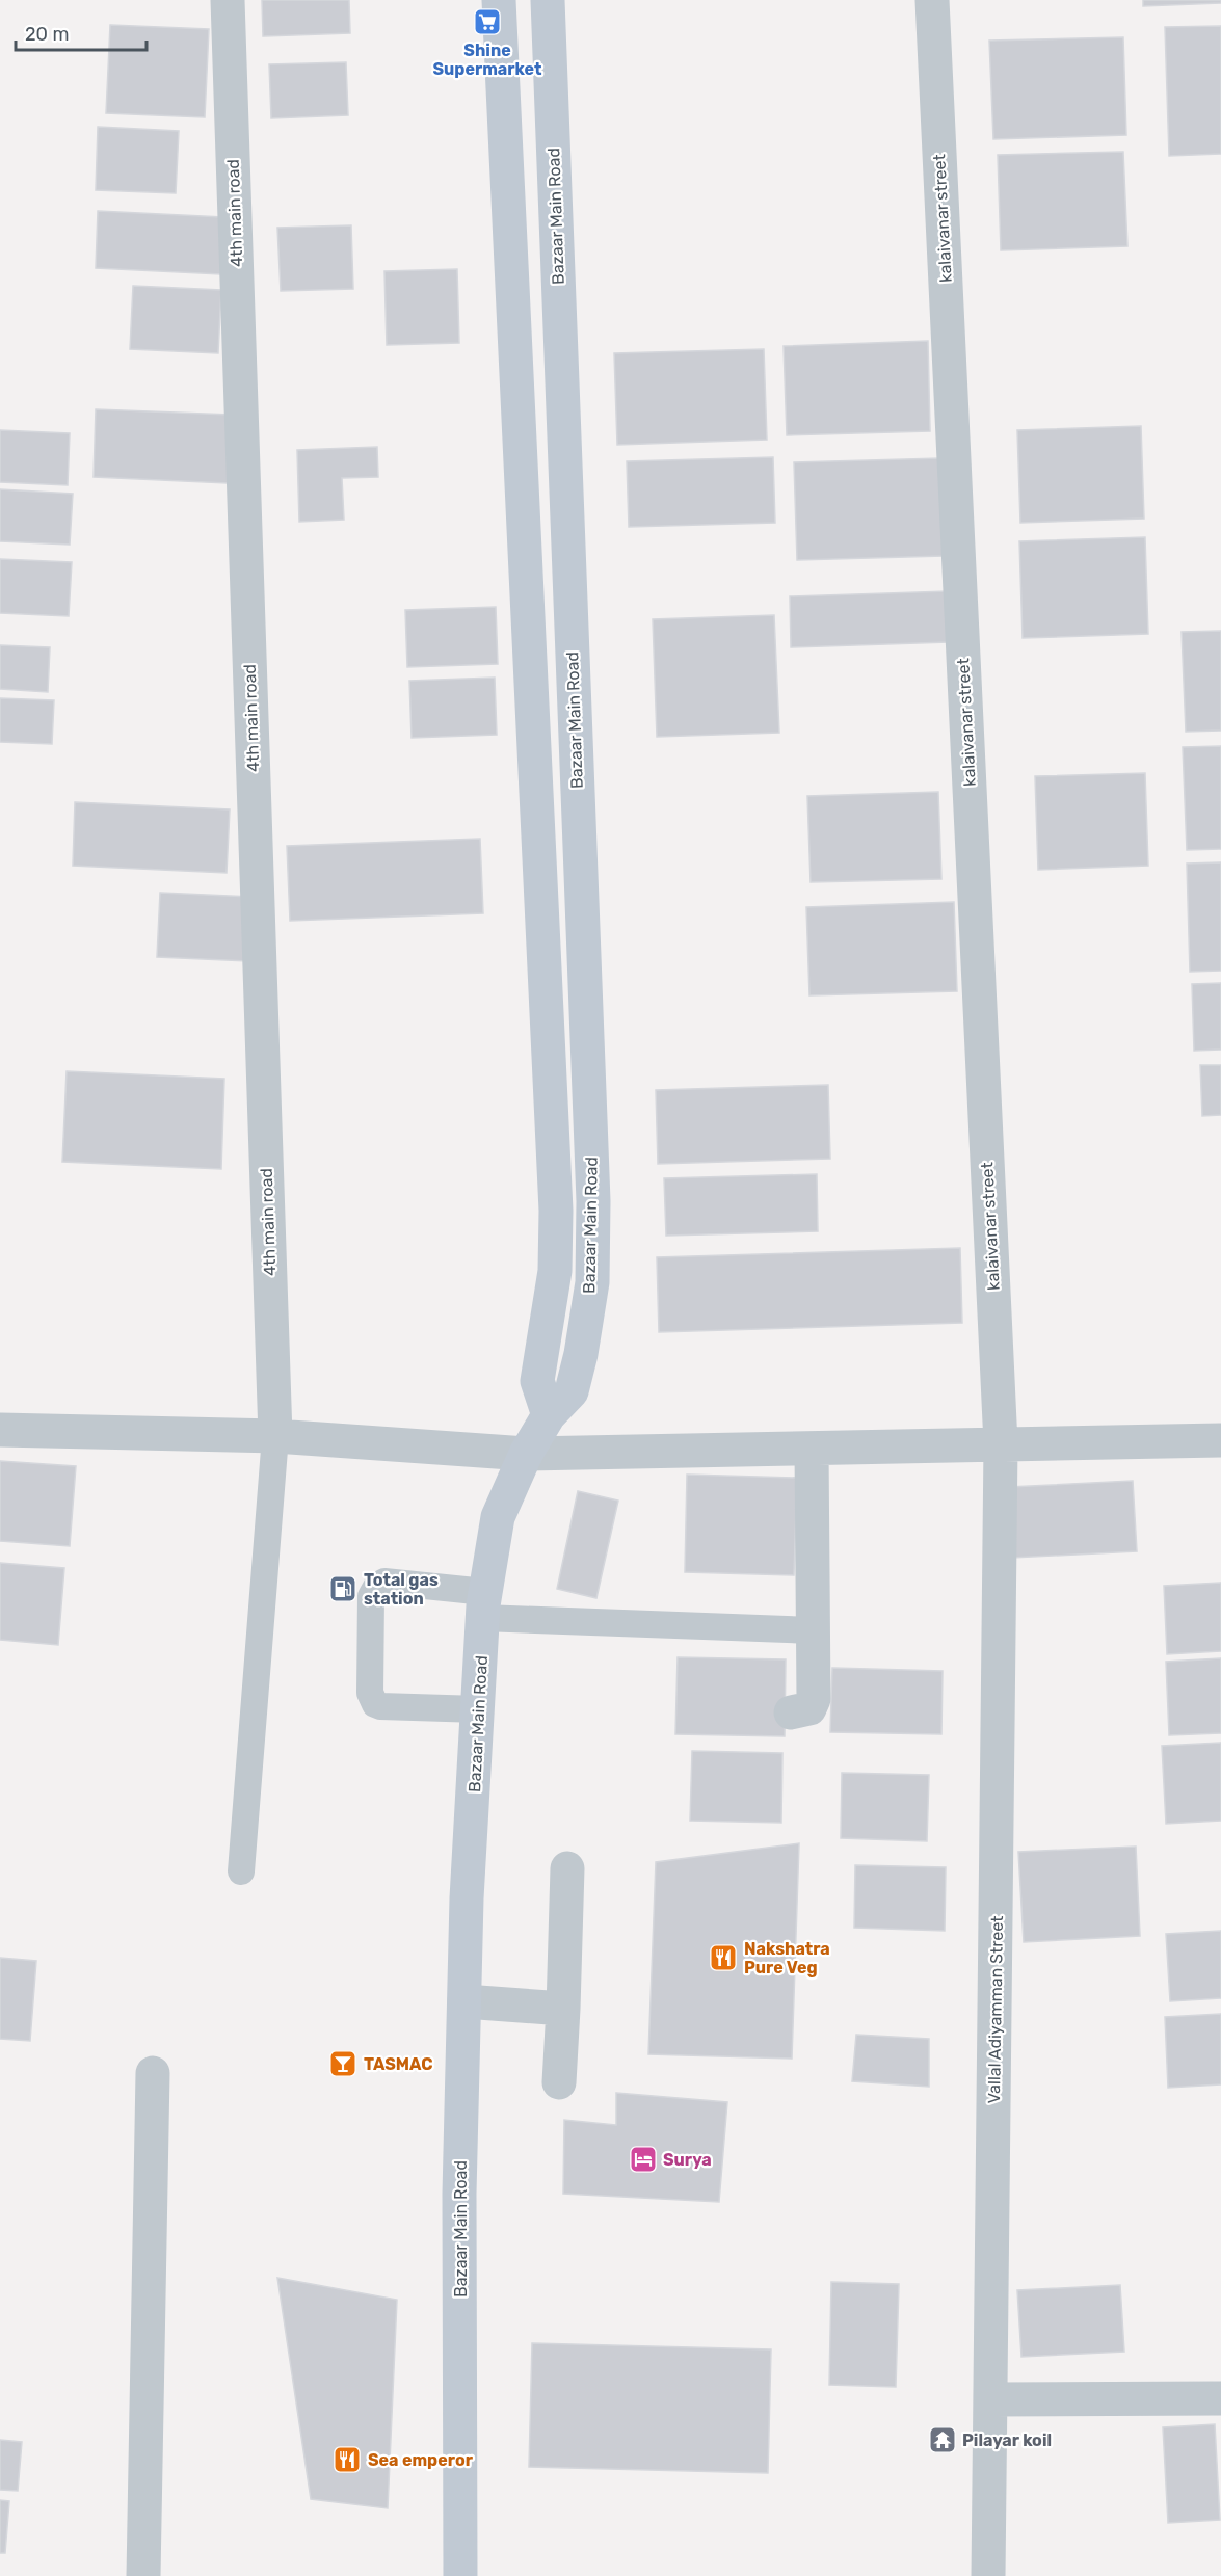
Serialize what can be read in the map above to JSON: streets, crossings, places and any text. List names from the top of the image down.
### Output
{
  "streets": {
    "main road": ["Bazaar Main Road"],
    "street": ["4th main road", "kalaivanar street", "Vallal Adiyamman Street"]
  },
  "crossings": [
    ["kalaivanar street", "Vallal Adiyamman Street"]
  ],
  "places": {
    "supermarket": ["Shine Supermarket"],
    "fuel station": ["Total gas station"],
    "restaurant": ["Nakshatra Pure Veg", "Sea emperor"],
    "bar": ["TASMAC"],
    "hotel": ["Surya"],
    "temple": ["Pilayar koil"]
  },
  "scale_bar": "20 m"
}
